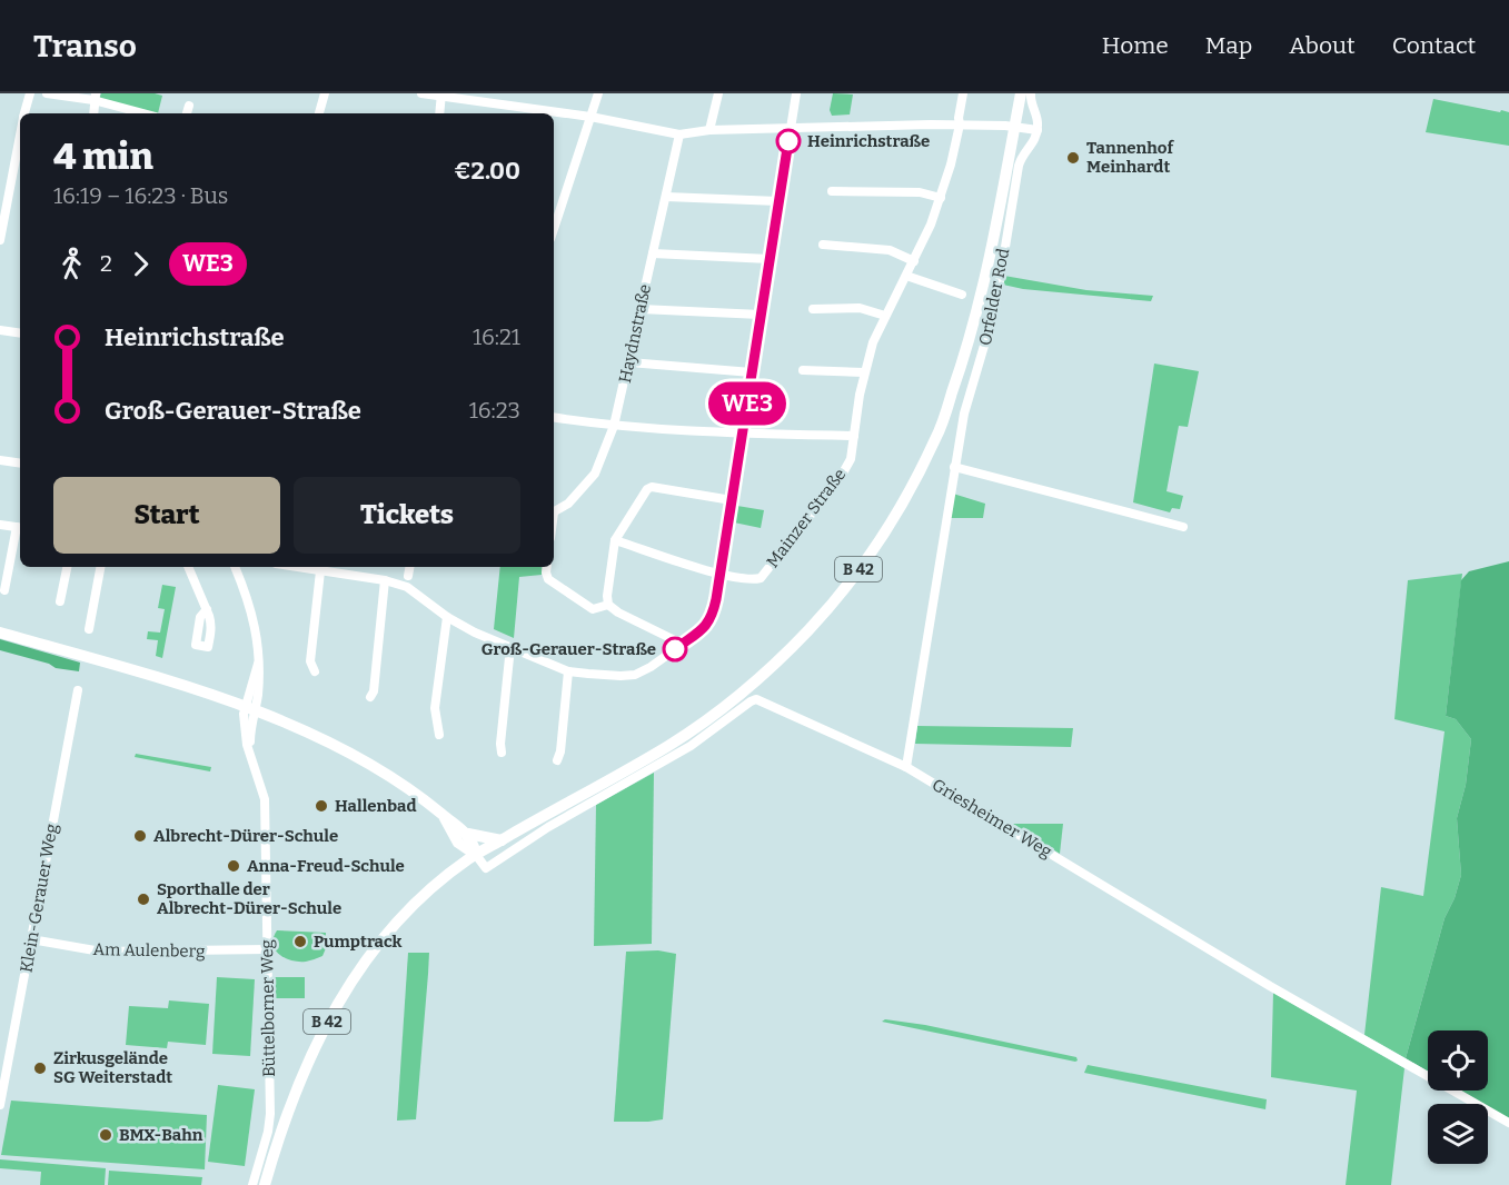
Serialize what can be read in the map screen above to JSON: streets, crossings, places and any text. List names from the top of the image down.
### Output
{
  "streets": {
    "main road": ["B 42"],
    "street": [
      "Orfelder Rod",
      "Haydnstraße",
      "Mainzer Straße",
      "Griesheimer Weg",
      "Klein-Gerauer Weg",
      "Am Aulenberg",
      "Büttelborner Weg"
    ]
  },
  "crossings": [
    ["Orfelder Rod", "Griesheimer Weg"],
    ["B 42", "Griesheimer Weg"],
    ["Klein-Gerauer Weg", "Am Aulenberg"],
    ["Am Aulenberg", "Büttelborner Weg"]
  ],
  "places": [
    "Heinrichstraße",
    "Tannenhof Meinhardt",
    "Groß-Gerauer-Straße",
    "Hallenbad",
    "Albrecht-Dürer-Schule",
    "Anna-Freud-Schule",
    "Sporthalle der Albrecht-Dürer-Schule",
    "Pumptrack",
    "Zirkusgelände SG Weiterstadt",
    "BMX-Bahn"
  ],
  "lines": ["bus line WE3"],
  "page": {
    "header": "Transo",
    "nav": [
      "Home",
      "Map",
      "About",
      "Contact"
    ],
    "on_map": "WE3",
    "heading": ["4 min", "16:19 – 16:23 · Bus", "€2.00"],
    "legs": ["2", "WE3"],
    "list": [
      {
        "name": "Heinrichstraße",
        "value": "16:21"
      },
      {
        "name": "Groß-Gerauer-Straße",
        "value": "16:23"
      }
    ],
    "buttons": ["Start", "Tickets"]
  }
}
